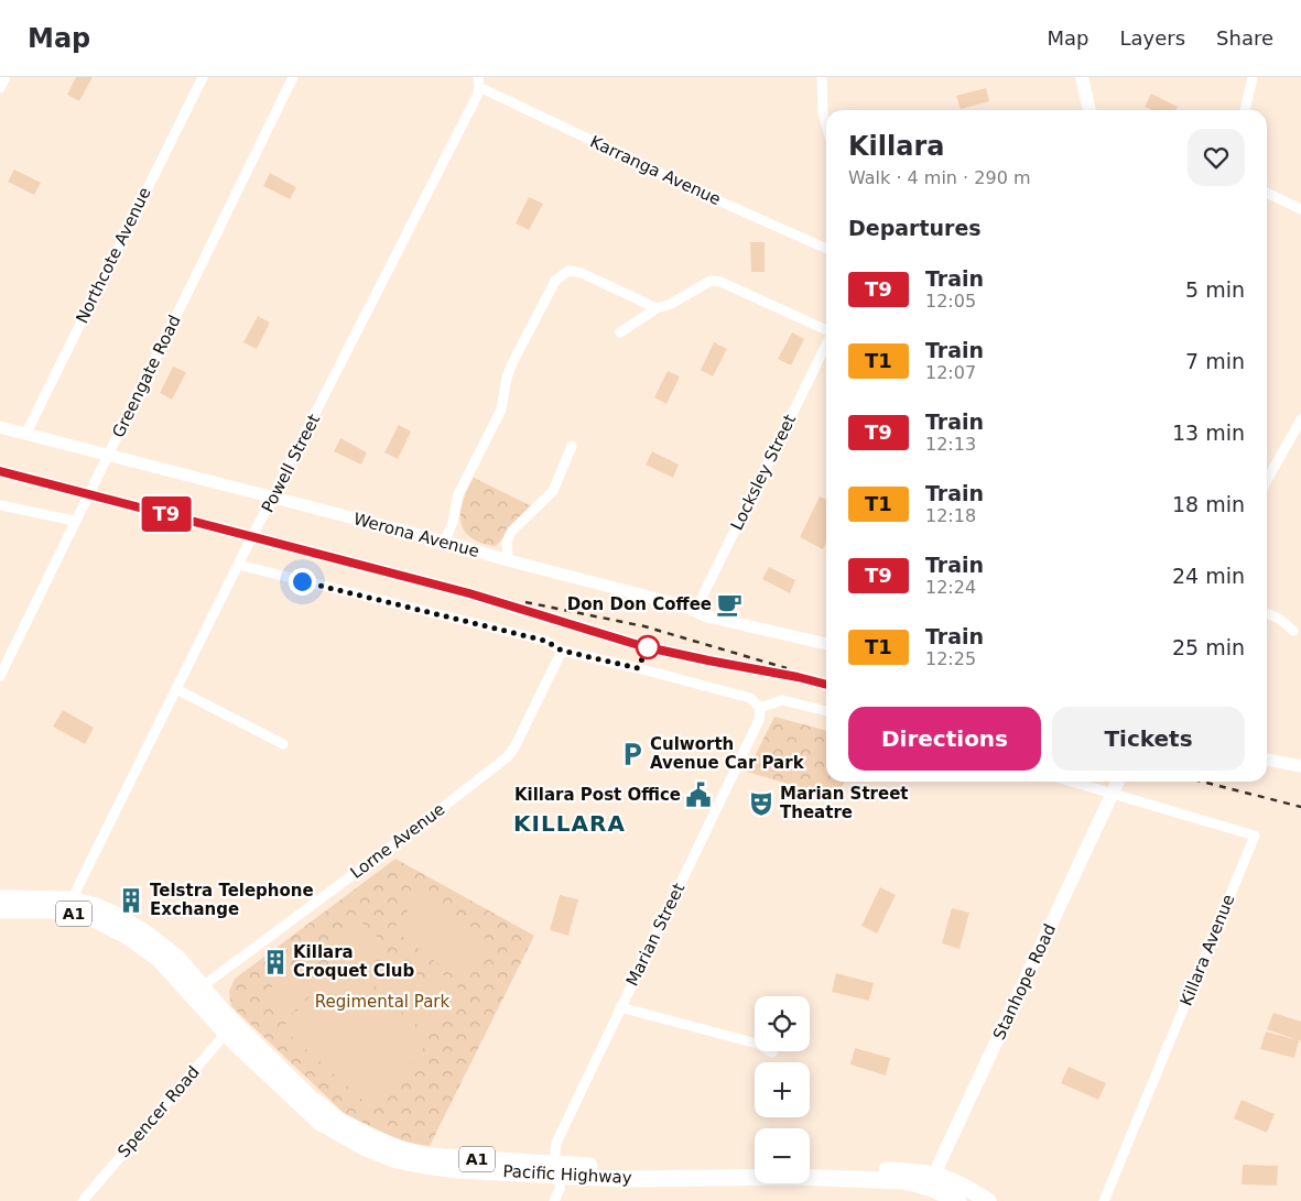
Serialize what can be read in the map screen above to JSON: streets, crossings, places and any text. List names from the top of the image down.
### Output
{
  "streets": {
    "highway": ["A1", "Pacific Highway"],
    "main road": ["Stanhope Road"],
    "street": [
      "Karranga Avenue",
      "Northcote Avenue",
      "Greengate Road",
      "Powell Street",
      "Locksley Street",
      "Werona Avenue",
      "Lorne Avenue",
      "Marian Street",
      "Killara Avenue",
      "Spencer Road"
    ]
  },
  "crossings": [
    ["Karranga Avenue", "Powell Street"],
    ["Northcote Avenue", "Werona Avenue"],
    ["Greengate Road", "Werona Avenue"],
    ["Powell Street", "Werona Avenue"],
    ["Powell Street", "Pacific Highway"],
    ["Locksley Street", "Werona Avenue"],
    ["Lorne Avenue", "Pacific Highway"],
    ["Marian Street", "Pacific Highway"],
    ["Killara Avenue", "Stanhope Road"],
    ["Stanhope Road", "Pacific Highway"],
    ["Spencer Road", "Pacific Highway"]
  ],
  "districts": ["KILLARA"],
  "parks": ["Regimental Park"],
  "places": {
    "cafe": ["Don Don Coffee"],
    "parking": ["Culworth Avenue Car Park"],
    "public building": ["Killara Post Office"],
    "theatre": ["Marian Street Theatre"],
    "building": ["Telstra Telephone Exchange", "Killara Croquet Club"]
  },
  "page": {
    "header": "Map",
    "nav": ["Map", "Layers", "Share"],
    "on_map": "T9",
    "heading": [
      ["Killara", "Walk · 4 min · 290 m"],
      "Departures"
    ],
    "list": [
      {
        "mark": "T9",
        "name": "Train",
        "note": "12:05",
        "value": "5 min"
      },
      {
        "mark": "T1",
        "name": "Train",
        "note": "12:07",
        "value": "7 min"
      },
      {
        "mark": "T9",
        "name": "Train",
        "note": "12:13",
        "value": "13 min"
      },
      {
        "mark": "T1",
        "name": "Train",
        "note": "12:18",
        "value": "18 min"
      },
      {
        "mark": "T9",
        "name": "Train",
        "note": "12:24",
        "value": "24 min"
      },
      {
        "mark": "T1",
        "name": "Train",
        "note": "12:25",
        "value": "25 min"
      }
    ],
    "buttons": ["Directions", "Tickets"],
    "map_buttons": ["+", "−"]
  }
}
